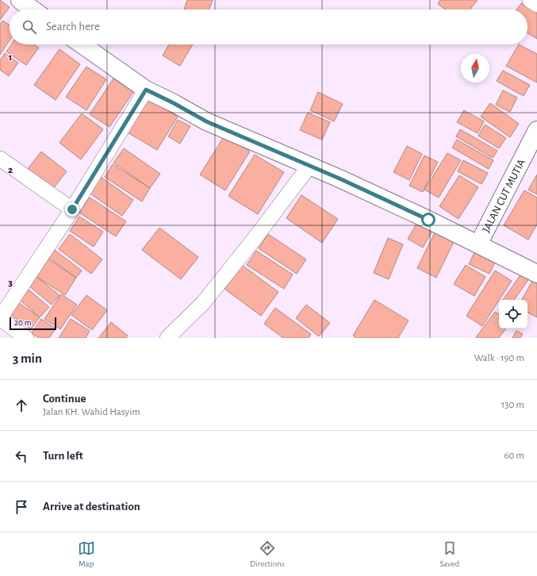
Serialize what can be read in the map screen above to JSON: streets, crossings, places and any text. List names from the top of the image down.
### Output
{
  "streets": {
    "street": ["JALAN CUT MUTIA"]
  },
  "scale_bar": "20 m",
  "north": "top",
  "page": {
    "search": "Search here",
    "scale": "20 m",
    "heading": ["3 min", "Walk · 190 m"],
    "list": [
      ["Continue", "Jalan KH. Wahid Hasyim", "130 m"],
      ["Turn left", "60 m"],
      "Arrive at destination"
    ],
    "nav": ["Map", "Directions", "Saved"]
  },
  "grid": {
    "rows": ["1", "2", "3"]
  }
}
